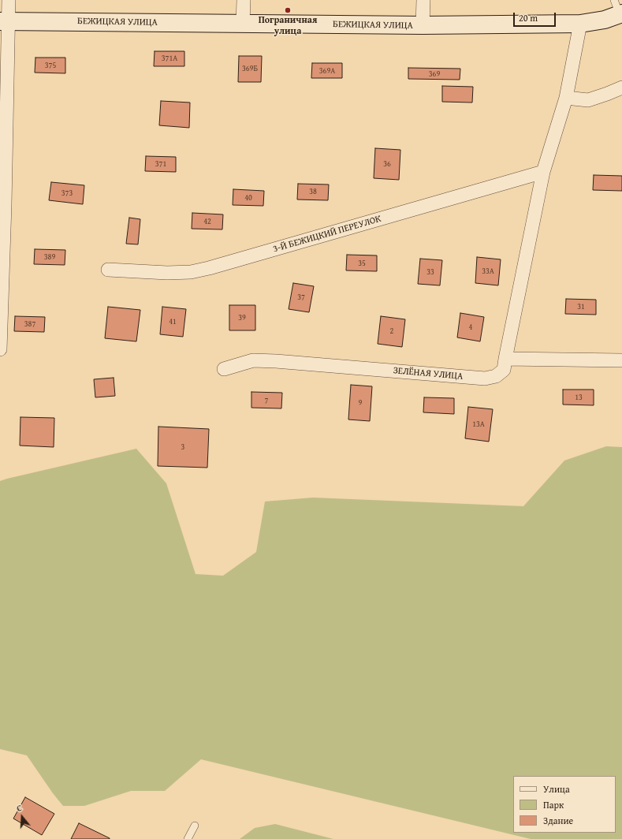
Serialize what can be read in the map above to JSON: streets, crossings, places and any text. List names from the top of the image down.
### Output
{
  "streets": {
    "street": ["БЕЖИЦКАЯ УЛИЦА", "3-Й БЕЖИЦКИЙ ПЕРЕУЛОК", "ЗЕЛЁНАЯ УЛИЦА"]
  },
  "crossings": [
    ["БЕЖИЦКАЯ УЛИЦА", "ЗЕЛЁНАЯ УЛИЦА"],
    ["3-Й БЕЖИЦКИЙ ПЕРЕУЛОК", "ЗЕЛЁНАЯ УЛИЦА"]
  ],
  "places": ["Пограничная улица"],
  "house_numbers": [
    "371А",
    "375",
    "369Б",
    "369А",
    "369",
    "371",
    "36",
    "38",
    "373",
    "40",
    "42",
    "389",
    "35",
    "33А",
    "33",
    "37",
    "31",
    "39",
    "41",
    "387",
    "4",
    "2",
    "13",
    "7",
    "9",
    "13А",
    "3"
  ],
  "legend": ["Улица", "Парк", "Здание"],
  "scale_bar": "20 m",
  "north": "top"
}
